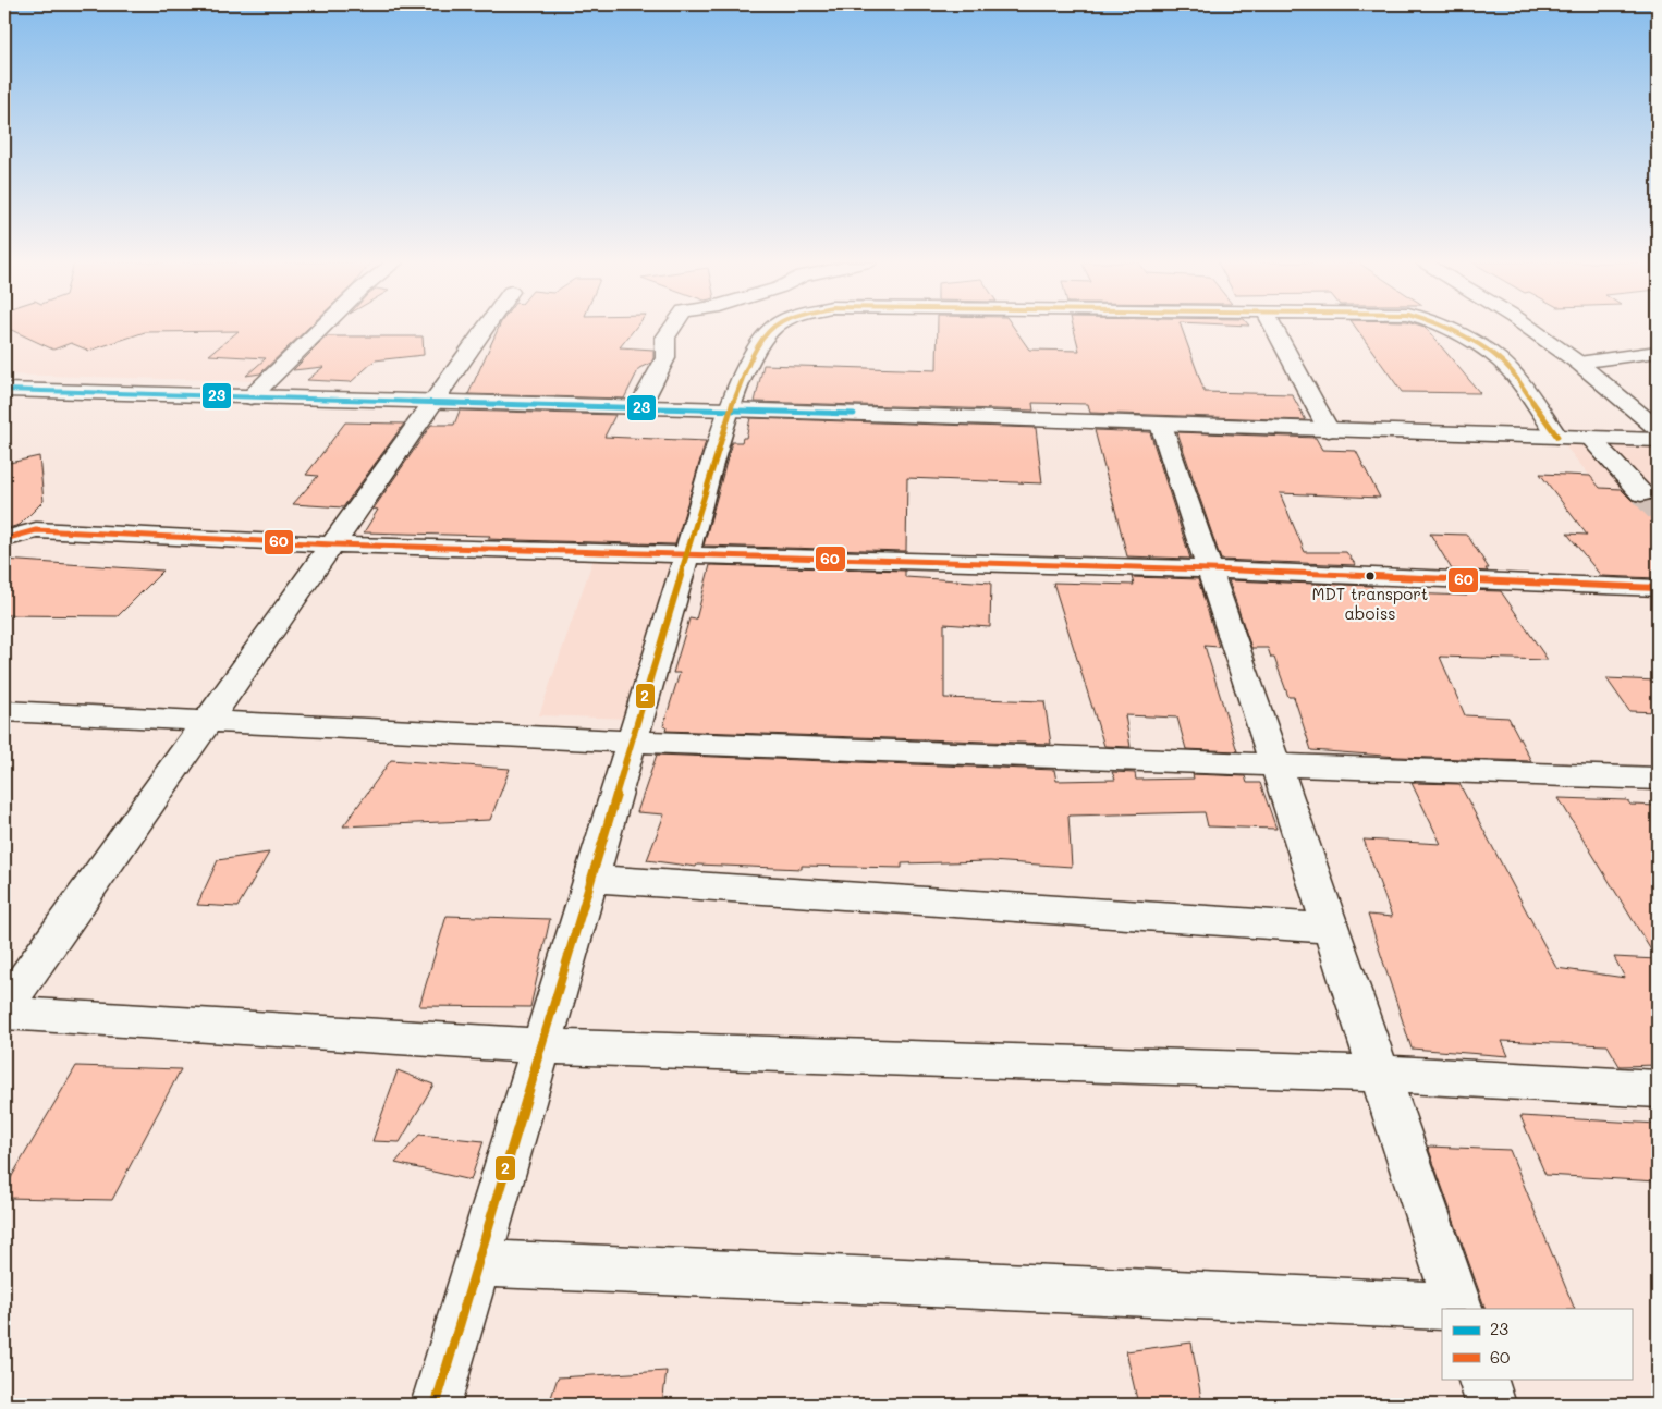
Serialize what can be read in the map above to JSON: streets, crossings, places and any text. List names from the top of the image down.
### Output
{
  "places": ["MDT transport aboiss"],
  "lines": ["transit line 2", "transit line 23", "transit line 60"],
  "legend": ["23", "60"]
}
